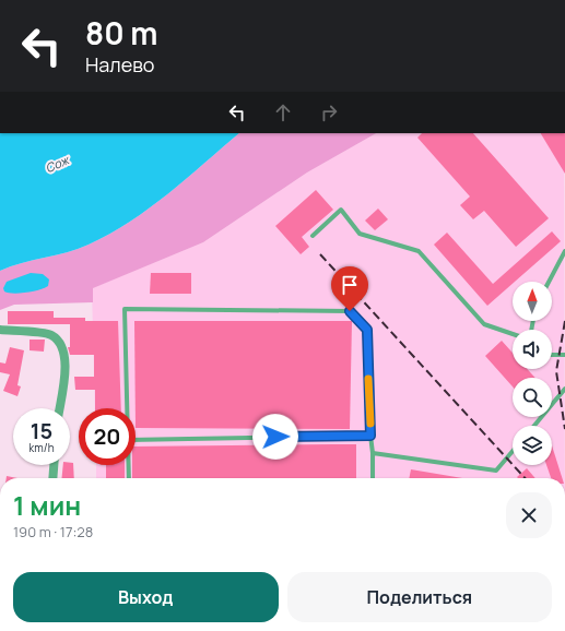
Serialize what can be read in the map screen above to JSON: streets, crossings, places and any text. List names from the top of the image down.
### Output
{
  "water": ["Сож"],
  "north": "top",
  "page": {
    "turn": ["80 m", "Налево"],
    "speed": "15 km/h",
    "limit": "20",
    "heading": ["1 мин", "190 m · 17:28"],
    "buttons": ["Выход", "Поделиться"]
  }
}
